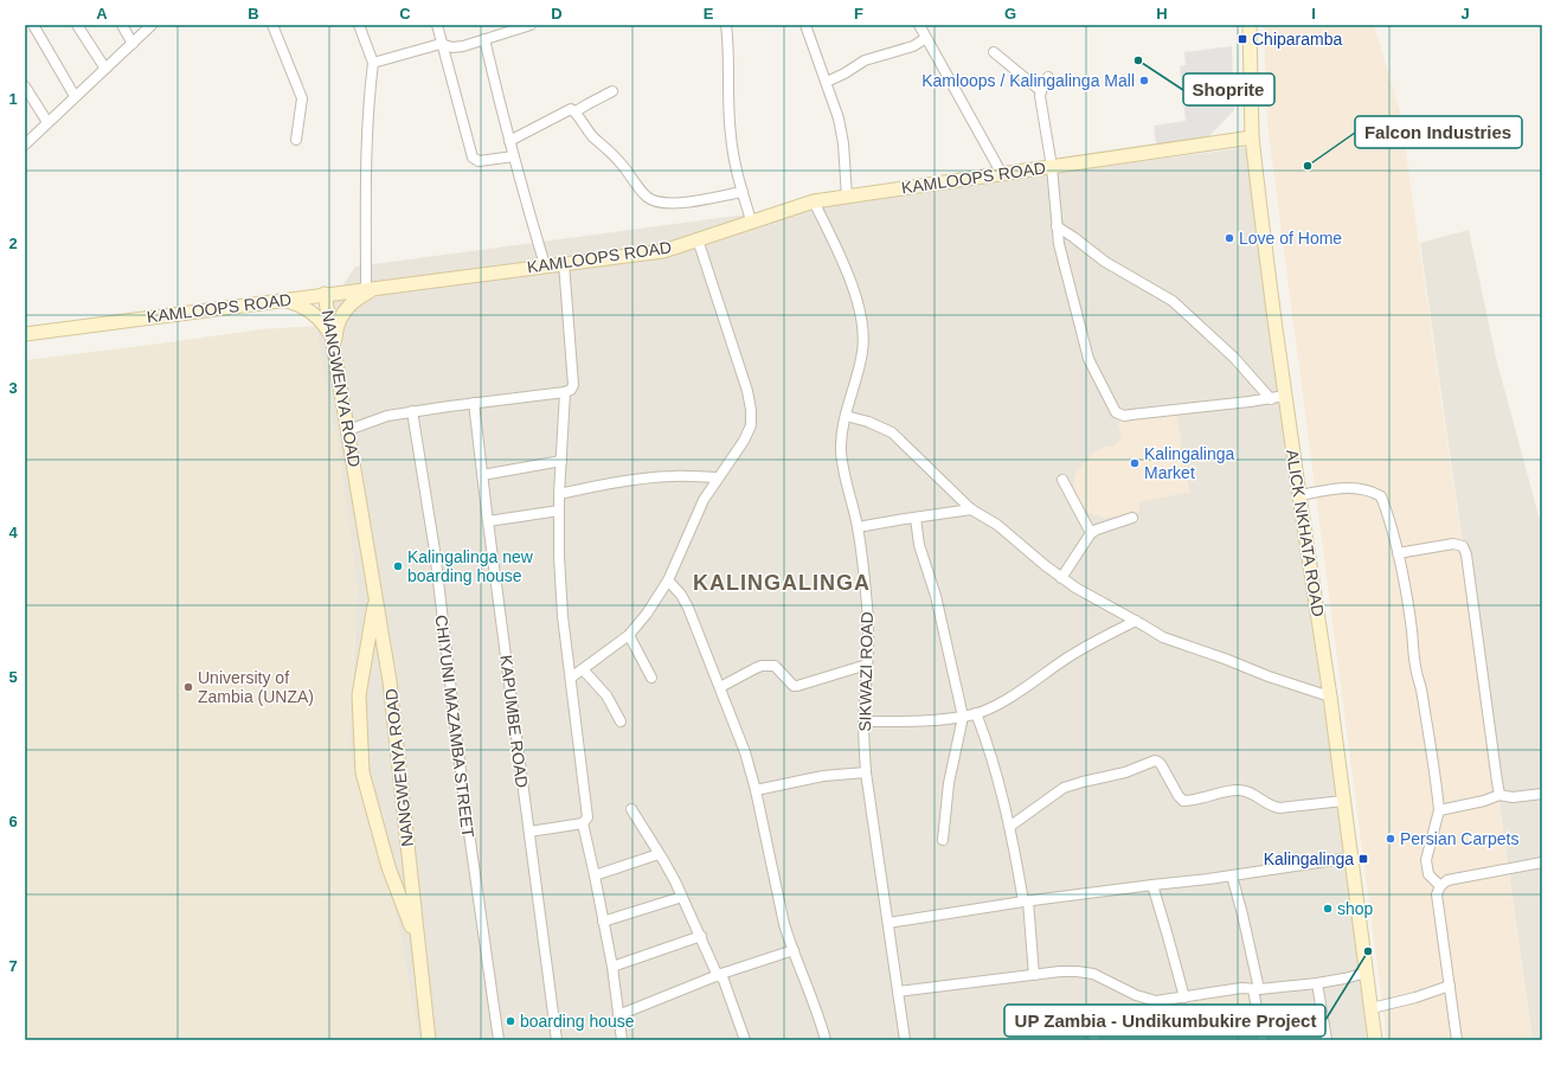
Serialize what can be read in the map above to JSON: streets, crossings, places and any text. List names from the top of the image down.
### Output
{
  "streets": {
    "main road": ["KAMLOOPS ROAD", "NANGWENYA ROAD", "ALICK NKHATA ROAD"],
    "street": ["SIKWAZI ROAD", "KAPUMBE ROAD", "CHIYUNI MAZAMBA STREET"]
  },
  "crossings": [
    ["KAMLOOPS ROAD", "NANGWENYA ROAD"],
    ["KAMLOOPS ROAD", "ALICK NKHATA ROAD"],
    ["KAMLOOPS ROAD", "SIKWAZI ROAD"]
  ],
  "districts": ["KALINGALINGA"],
  "places": {
    "transit": ["Chiparamba", "Kalingalinga"],
    "other": [
      "Shoprite",
      "Kamloops / Kalingalinga Mall",
      "Falcon Industries",
      "Love of Home",
      "Kalingalinga Market",
      "Kalingalinga new boarding house",
      "University of Zambia (UNZA)",
      "Persian Carpets",
      "shop",
      "UP Zambia - Undikumbukire Project",
      "boarding house"
    ]
  },
  "grid": {
    "columns": [
      "A",
      "B",
      "C",
      "D",
      "E",
      "F",
      "G",
      "H",
      "I",
      "J"
    ],
    "rows": [
      "1",
      "2",
      "3",
      "4",
      "5",
      "6",
      "7"
    ]
  }
}
